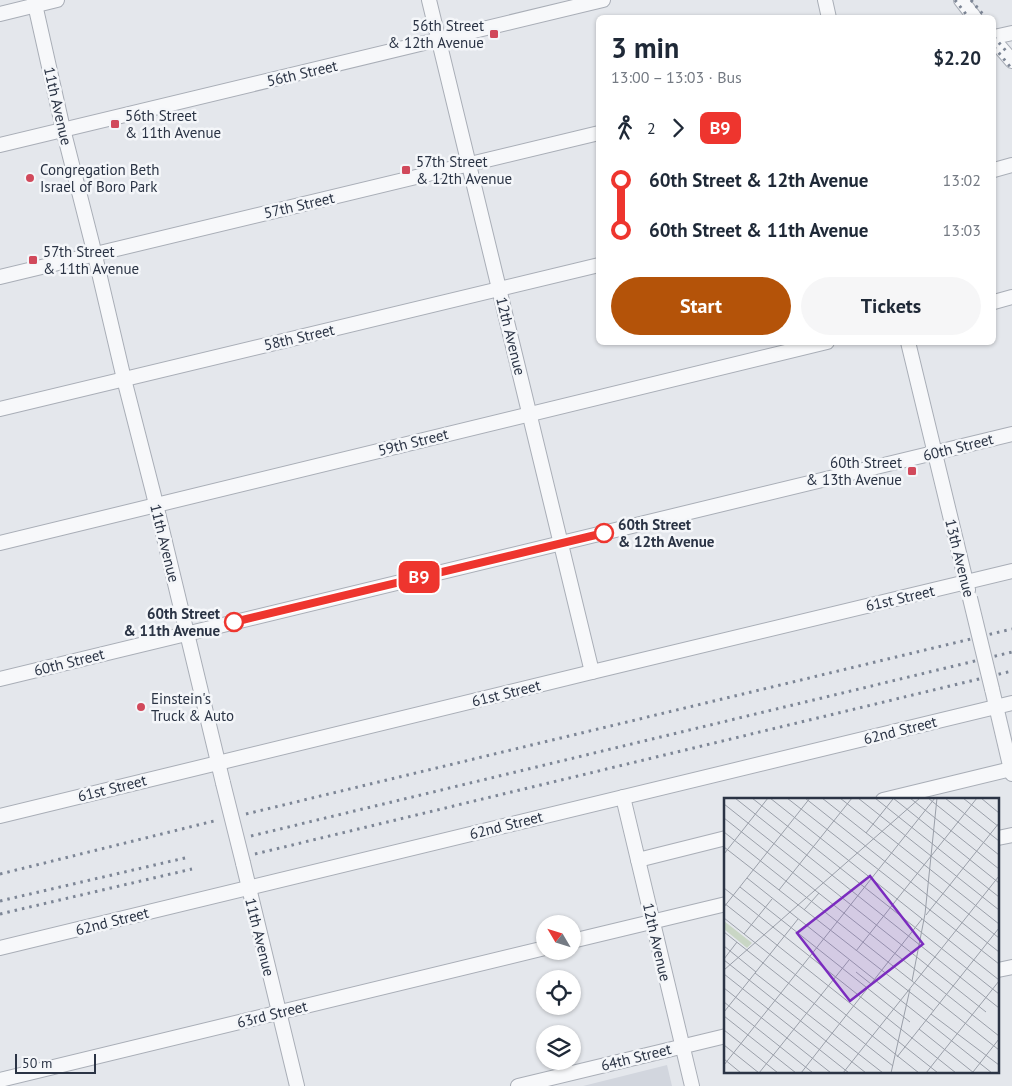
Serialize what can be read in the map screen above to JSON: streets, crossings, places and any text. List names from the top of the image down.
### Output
{
  "streets": {
    "street": [
      "56th Street",
      "11th Avenue",
      "57th Street",
      "12th Avenue",
      "58th Street",
      "59th Street",
      "60th Street",
      "13th Avenue",
      "61st Street",
      "62nd Street",
      "63rd Street",
      "64th Street"
    ]
  },
  "crossings": [
    ["56th Street", "11th Avenue"],
    ["56th Street", "12th Avenue"],
    ["11th Avenue", "57th Street"],
    ["11th Avenue", "58th Street"],
    ["11th Avenue", "59th Street"],
    ["11th Avenue", "60th Street"],
    ["11th Avenue", "61st Street"],
    ["11th Avenue", "62nd Street"],
    ["11th Avenue", "63rd Street"],
    ["57th Street", "12th Avenue"],
    ["12th Avenue", "58th Street"],
    ["12th Avenue", "59th Street"],
    ["12th Avenue", "60th Street"],
    ["12th Avenue", "61st Street"],
    ["12th Avenue", "62nd Street"],
    ["12th Avenue", "64th Street"],
    ["60th Street", "13th Avenue"],
    ["13th Avenue", "61st Street"],
    ["13th Avenue", "62nd Street"]
  ],
  "places": {
    "transit": [
      "56th Street & 12th Avenue",
      "56th Street & 11th Avenue",
      "57th Street & 12th Avenue",
      "57th Street & 11th Avenue",
      "60th Street & 13th Avenue"
    ],
    "other": [
      "Congregation Beth Israel of Boro Park",
      "60th Street & 12th Avenue",
      "60th Street & 11th Avenue",
      "Einstein's Truck & Auto"
    ]
  },
  "lines": ["bus line B9"],
  "scale_bar": "50 m",
  "north": "top left",
  "page": {
    "on_map": "B9",
    "heading": ["3 min", "13:00 – 13:03 · Bus", "$2.20"],
    "legs": ["2", "B9"],
    "list": [
      {
        "name": "60th Street & 12th Avenue",
        "value": "13:02"
      },
      {
        "name": "60th Street & 11th Avenue",
        "value": "13:03"
      }
    ],
    "buttons": ["Start", "Tickets"],
    "scale": "50 m"
  }
}
